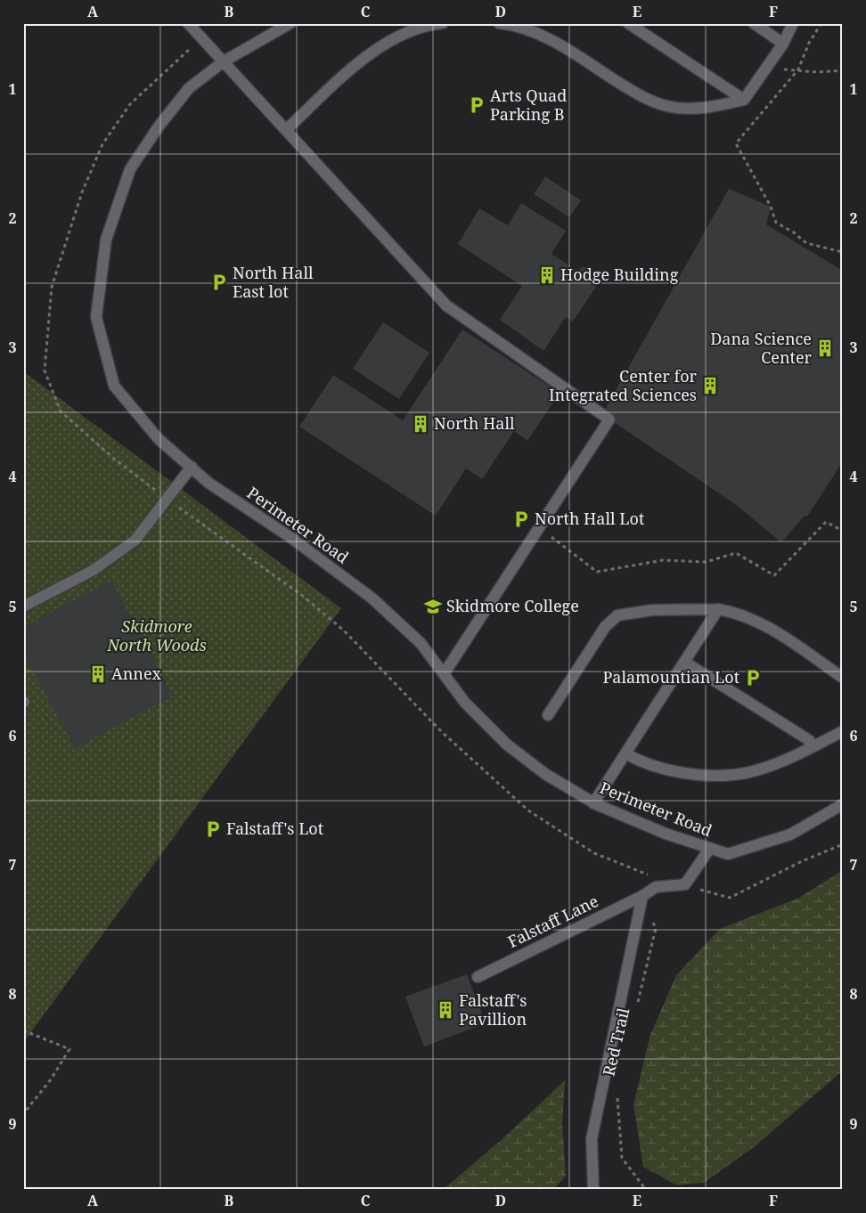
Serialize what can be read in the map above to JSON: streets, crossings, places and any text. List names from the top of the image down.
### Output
{
  "streets": {
    "lane": ["Perimeter Road", "Falstaff Lane"],
    "path": ["Red Trail"]
  },
  "crossings": [
    ["Perimeter Road", "Falstaff Lane"]
  ],
  "parks": ["Skidmore North Woods"],
  "places": {
    "parking": [
      "Arts Quad Parking B",
      "North Hall East lot",
      "North Hall Lot",
      "Palamountian Lot",
      "Falstaff's Lot"
    ],
    "building": [
      "Hodge Building",
      "Dana Science Center",
      "Center for Integrated Sciences",
      "North Hall",
      "Annex",
      "Falstaff's Pavillion"
    ],
    "school or university": ["Skidmore College"]
  },
  "grid": {
    "columns": [
      "A",
      "B",
      "C",
      "D",
      "E",
      "F"
    ],
    "rows": [
      "1",
      "2",
      "3",
      "4",
      "5",
      "6",
      "7",
      "8",
      "9"
    ]
  }
}
